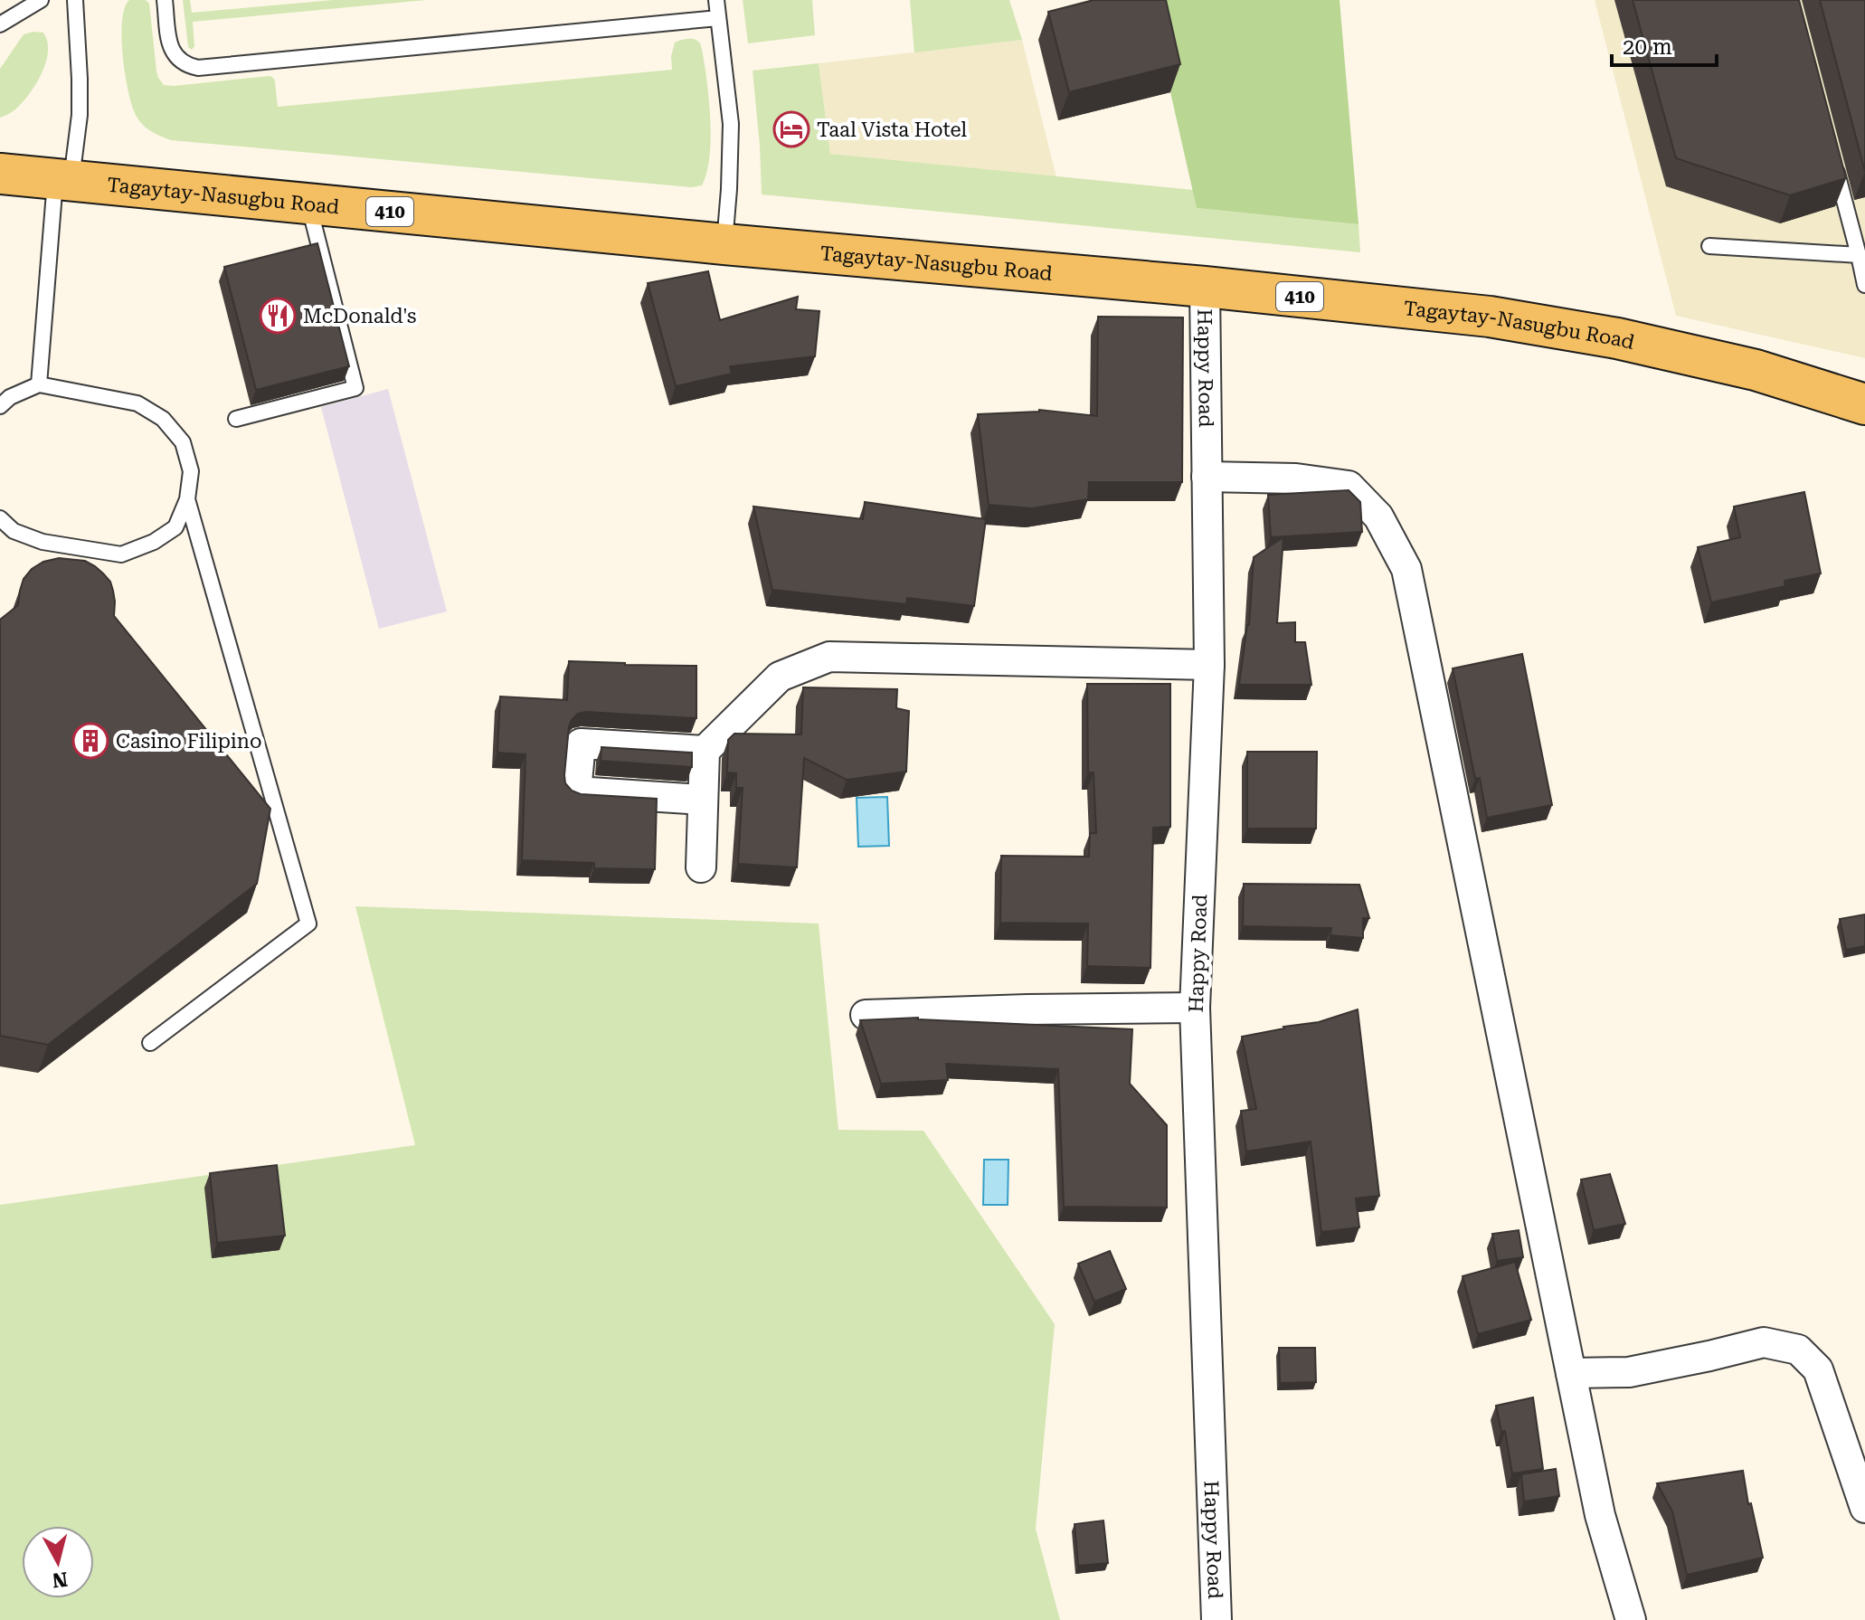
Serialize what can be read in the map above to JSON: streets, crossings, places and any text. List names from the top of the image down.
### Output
{
  "streets": {
    "main road": ["Tagaytay-Nasugbu Road", "410"],
    "street": ["Happy Road"]
  },
  "crossings": [
    ["Tagaytay-Nasugbu Road", "Happy Road"]
  ],
  "places": {
    "hotel": ["Taal Vista Hotel"],
    "restaurant": ["McDonald's"],
    "building": ["Casino Filipino"]
  },
  "scale_bar": "20 m",
  "north": "bottom"
}
